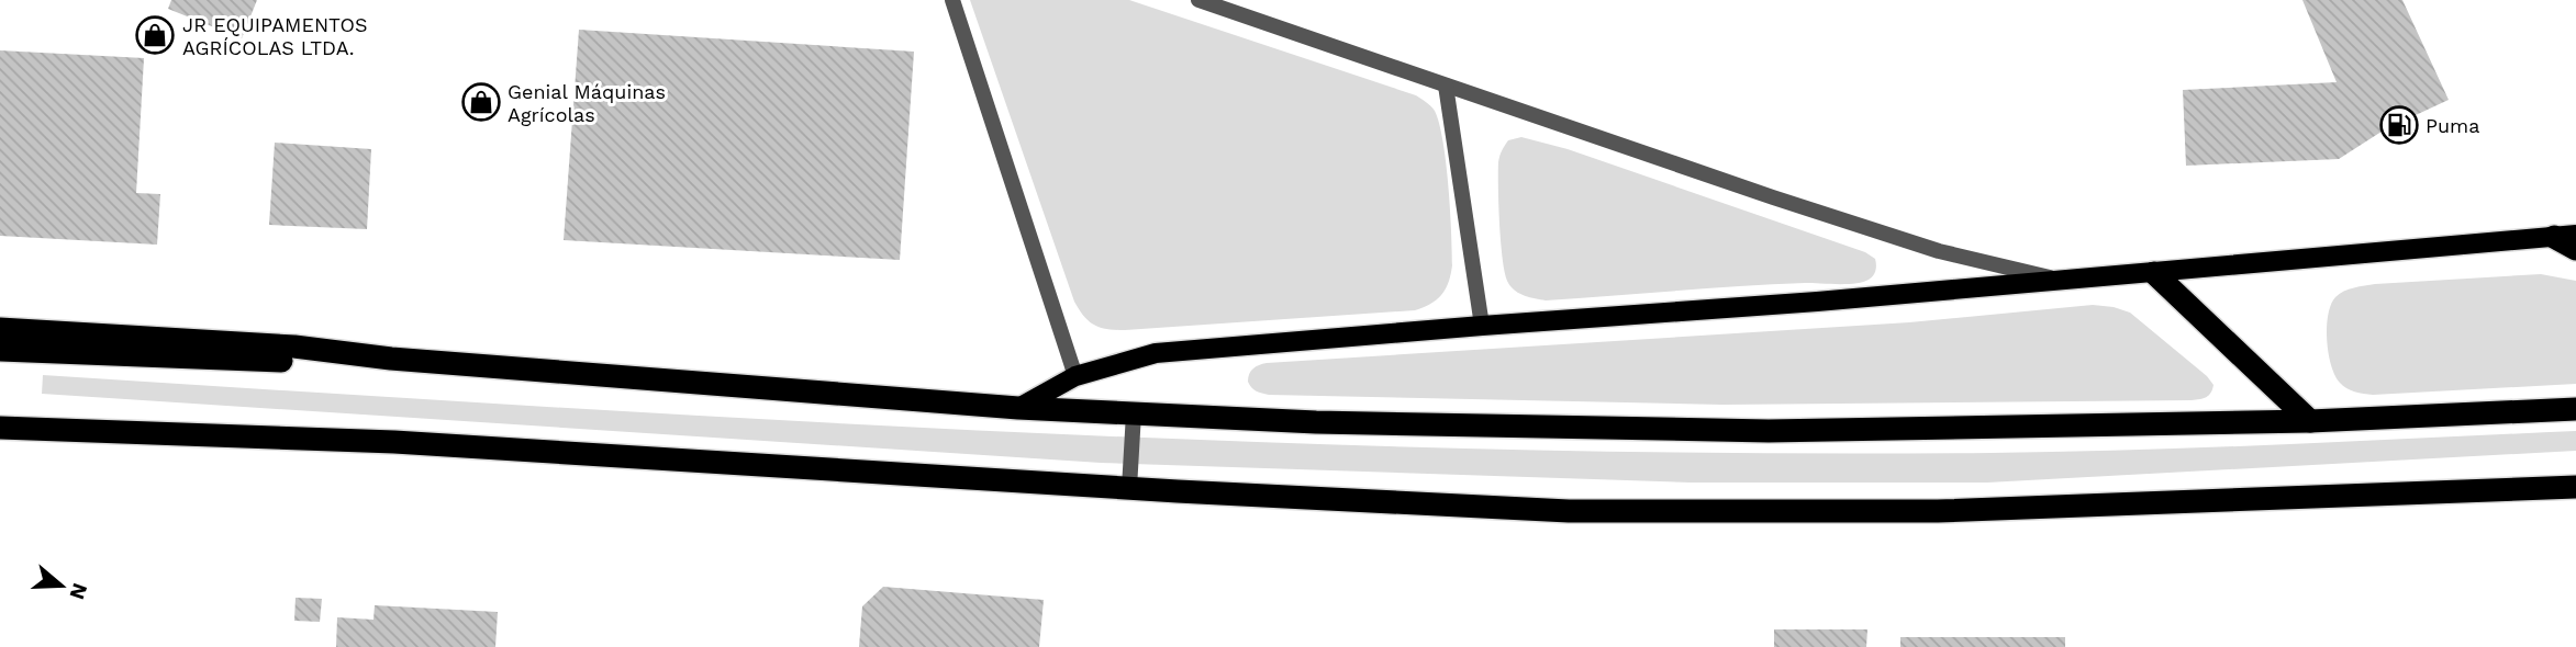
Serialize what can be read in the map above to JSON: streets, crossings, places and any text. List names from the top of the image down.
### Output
{
  "places": {
    "shop": ["JR EQUIPAMENTOS AGRÍCOLAS LTDA.", "Genial Máquinas Agrícolas"],
    "fuel station": ["Puma"]
  },
  "north": "right"
}
